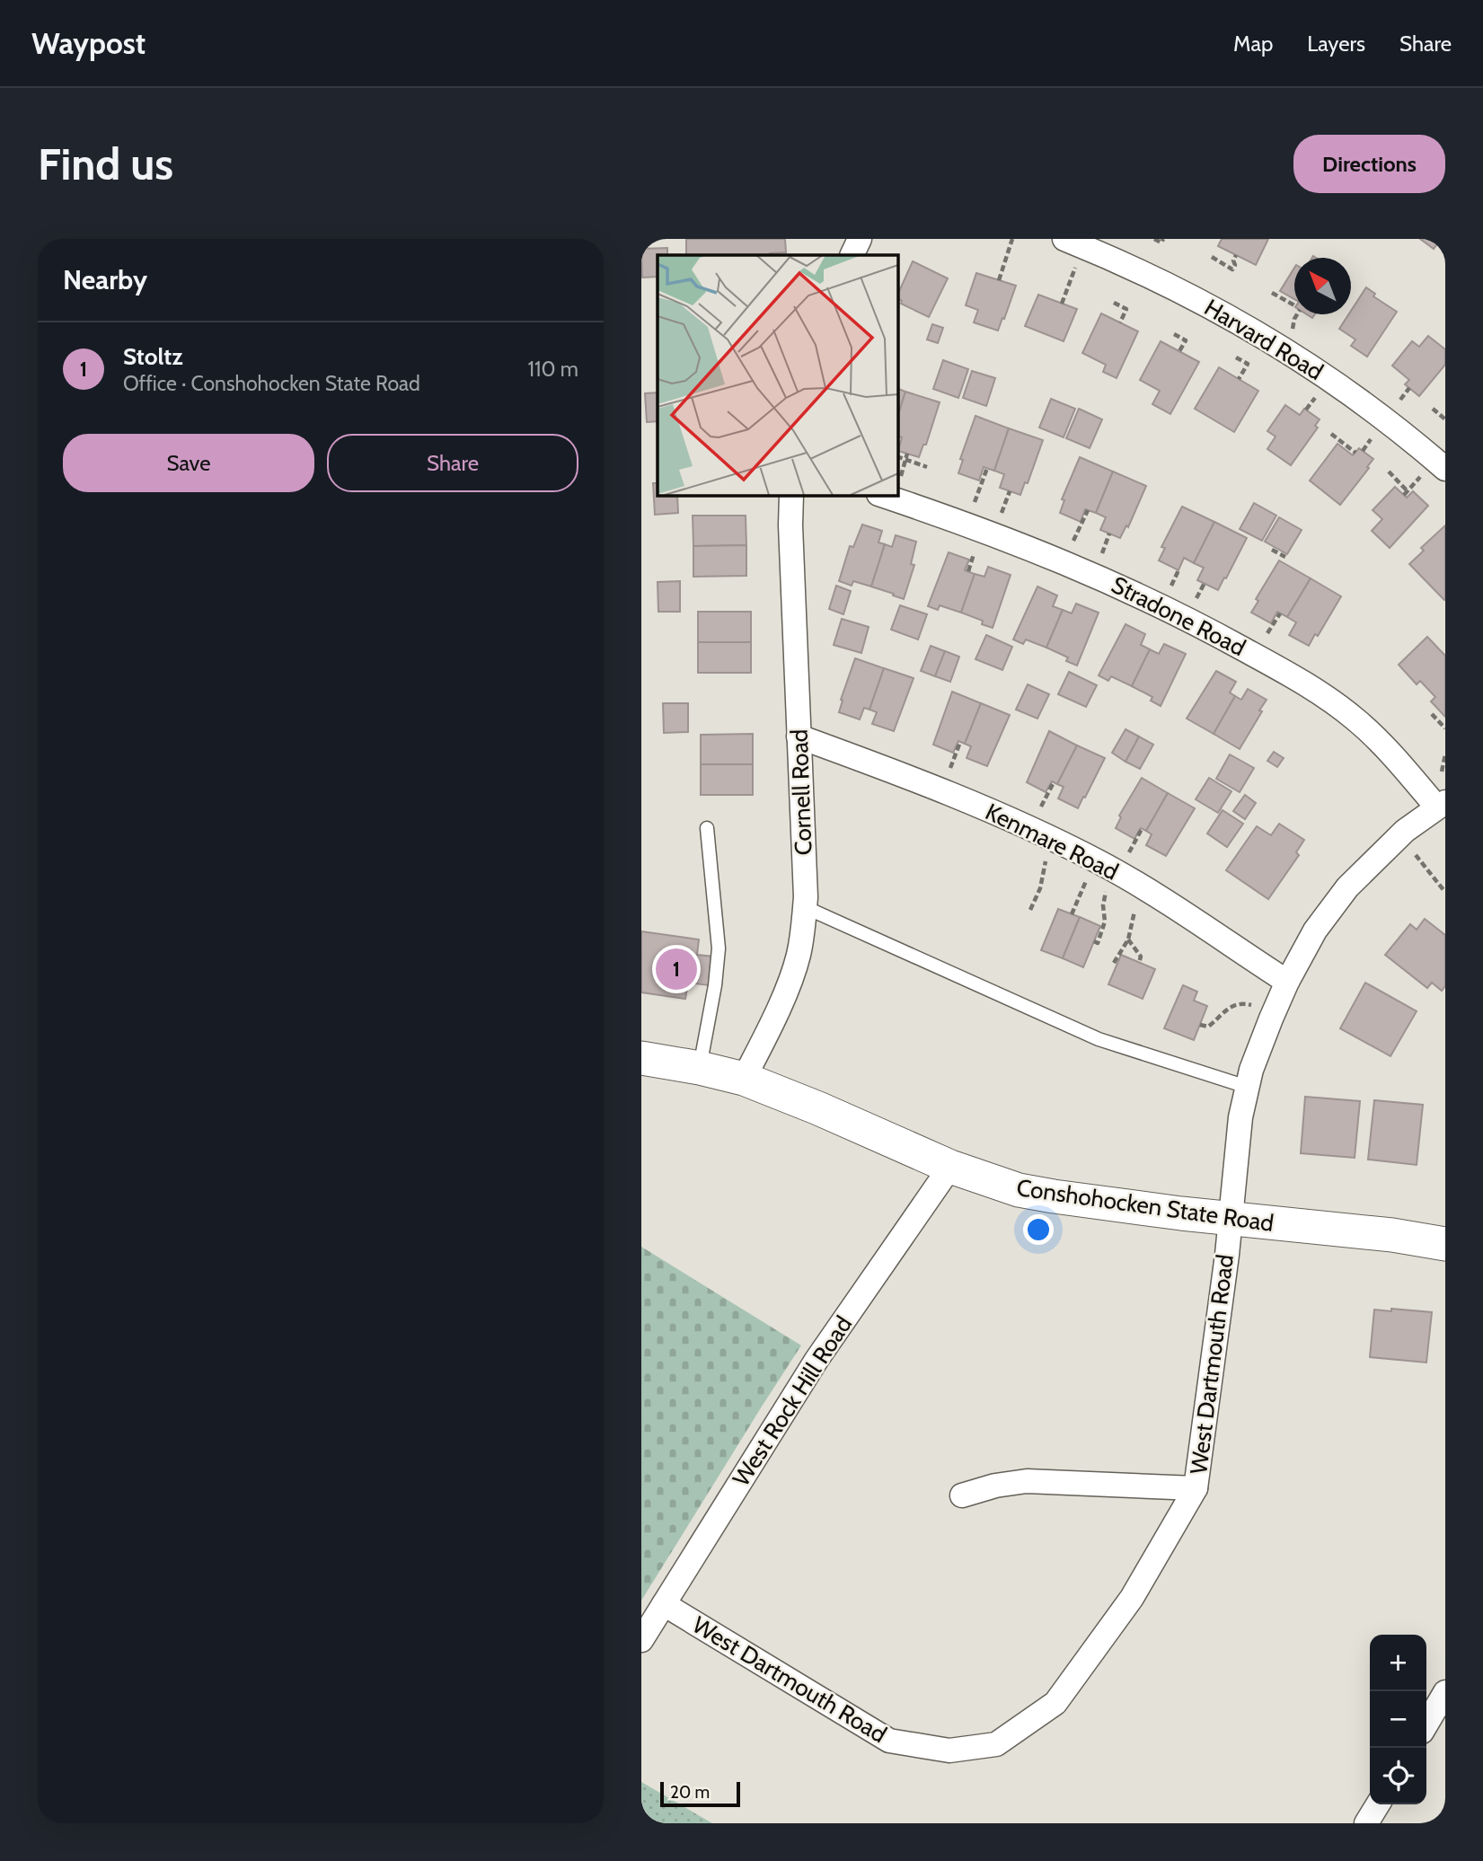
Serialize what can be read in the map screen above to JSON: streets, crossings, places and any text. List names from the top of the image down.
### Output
{
  "streets": {
    "main road": ["Conshohocken State Road"],
    "street": [
      "Harvard Road",
      "Stradone Road",
      "Cornell Road",
      "Kenmare Road",
      "West Dartmouth Road",
      "West Rock Hill Road"
    ]
  },
  "crossings": [
    ["Stradone Road", "West Dartmouth Road"],
    ["Cornell Road", "Kenmare Road"],
    ["Cornell Road", "Conshohocken State Road"],
    ["Kenmare Road", "West Dartmouth Road"],
    ["Conshohocken State Road", "West Dartmouth Road"],
    ["Conshohocken State Road", "West Rock Hill Road"],
    ["West Dartmouth Road", "West Rock Hill Road"]
  ],
  "scale_bar": "20 m",
  "north": "top left",
  "page": {
    "header": "Waypost",
    "nav": ["Map", "Layers", "Share"],
    "buttons": [
      "Directions",
      ["Save", "Share"]
    ],
    "title": "Find us",
    "heading": "Nearby",
    "list": [
      {
        "mark": "1",
        "name": "Stoltz",
        "note": "Office · Conshohocken State Road",
        "value": "110 m"
      }
    ],
    "pins": "1",
    "map_buttons": ["+", "−"],
    "scale": "20 m"
  }
}
